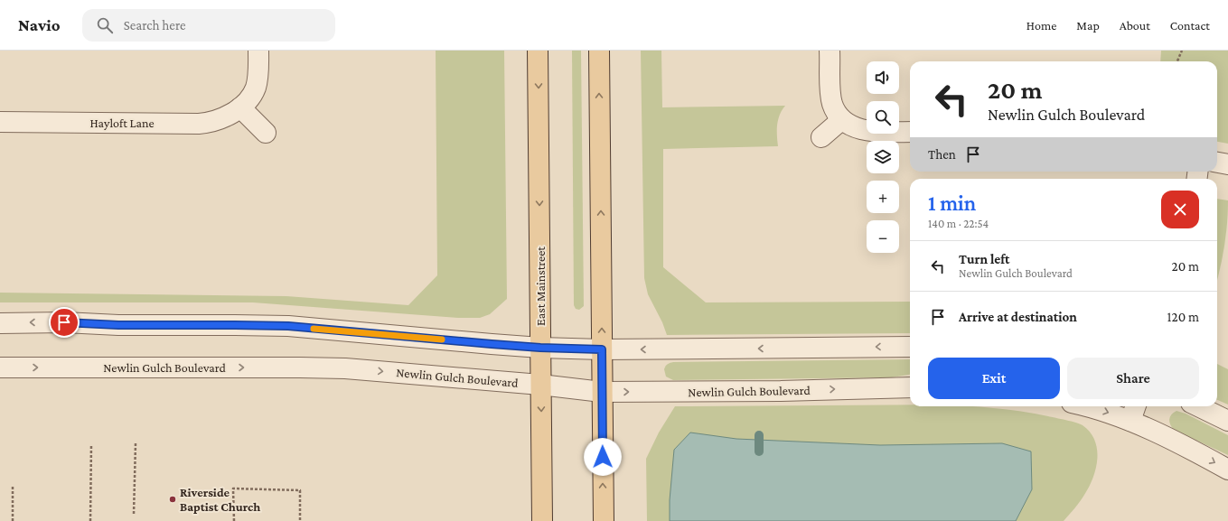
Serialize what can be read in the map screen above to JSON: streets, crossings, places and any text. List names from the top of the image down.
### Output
{
  "streets": {
    "main road": ["East Mainstreet"],
    "street": ["Hayloft Lane", "Newlin Gulch Boulevard"]
  },
  "crossings": [
    ["East Mainstreet", "Newlin Gulch Boulevard"]
  ],
  "places": ["Riverside Baptist Church"],
  "page": {
    "header": "Navio",
    "search": "Search here",
    "nav": [
      "Home",
      "Map",
      "About",
      "Contact"
    ],
    "map_buttons": ["+", "−"],
    "turn": ["20 m", "Newlin Gulch Boulevard"],
    "then": "Then",
    "heading": ["1 min", "140 m · 22:54"],
    "list": [
      {
        "name": "Turn left",
        "note": "Newlin Gulch Boulevard",
        "value": "20 m"
      },
      {
        "name": "Arrive at destination",
        "value": "120 m"
      }
    ],
    "buttons": ["Exit", "Share"]
  }
}
